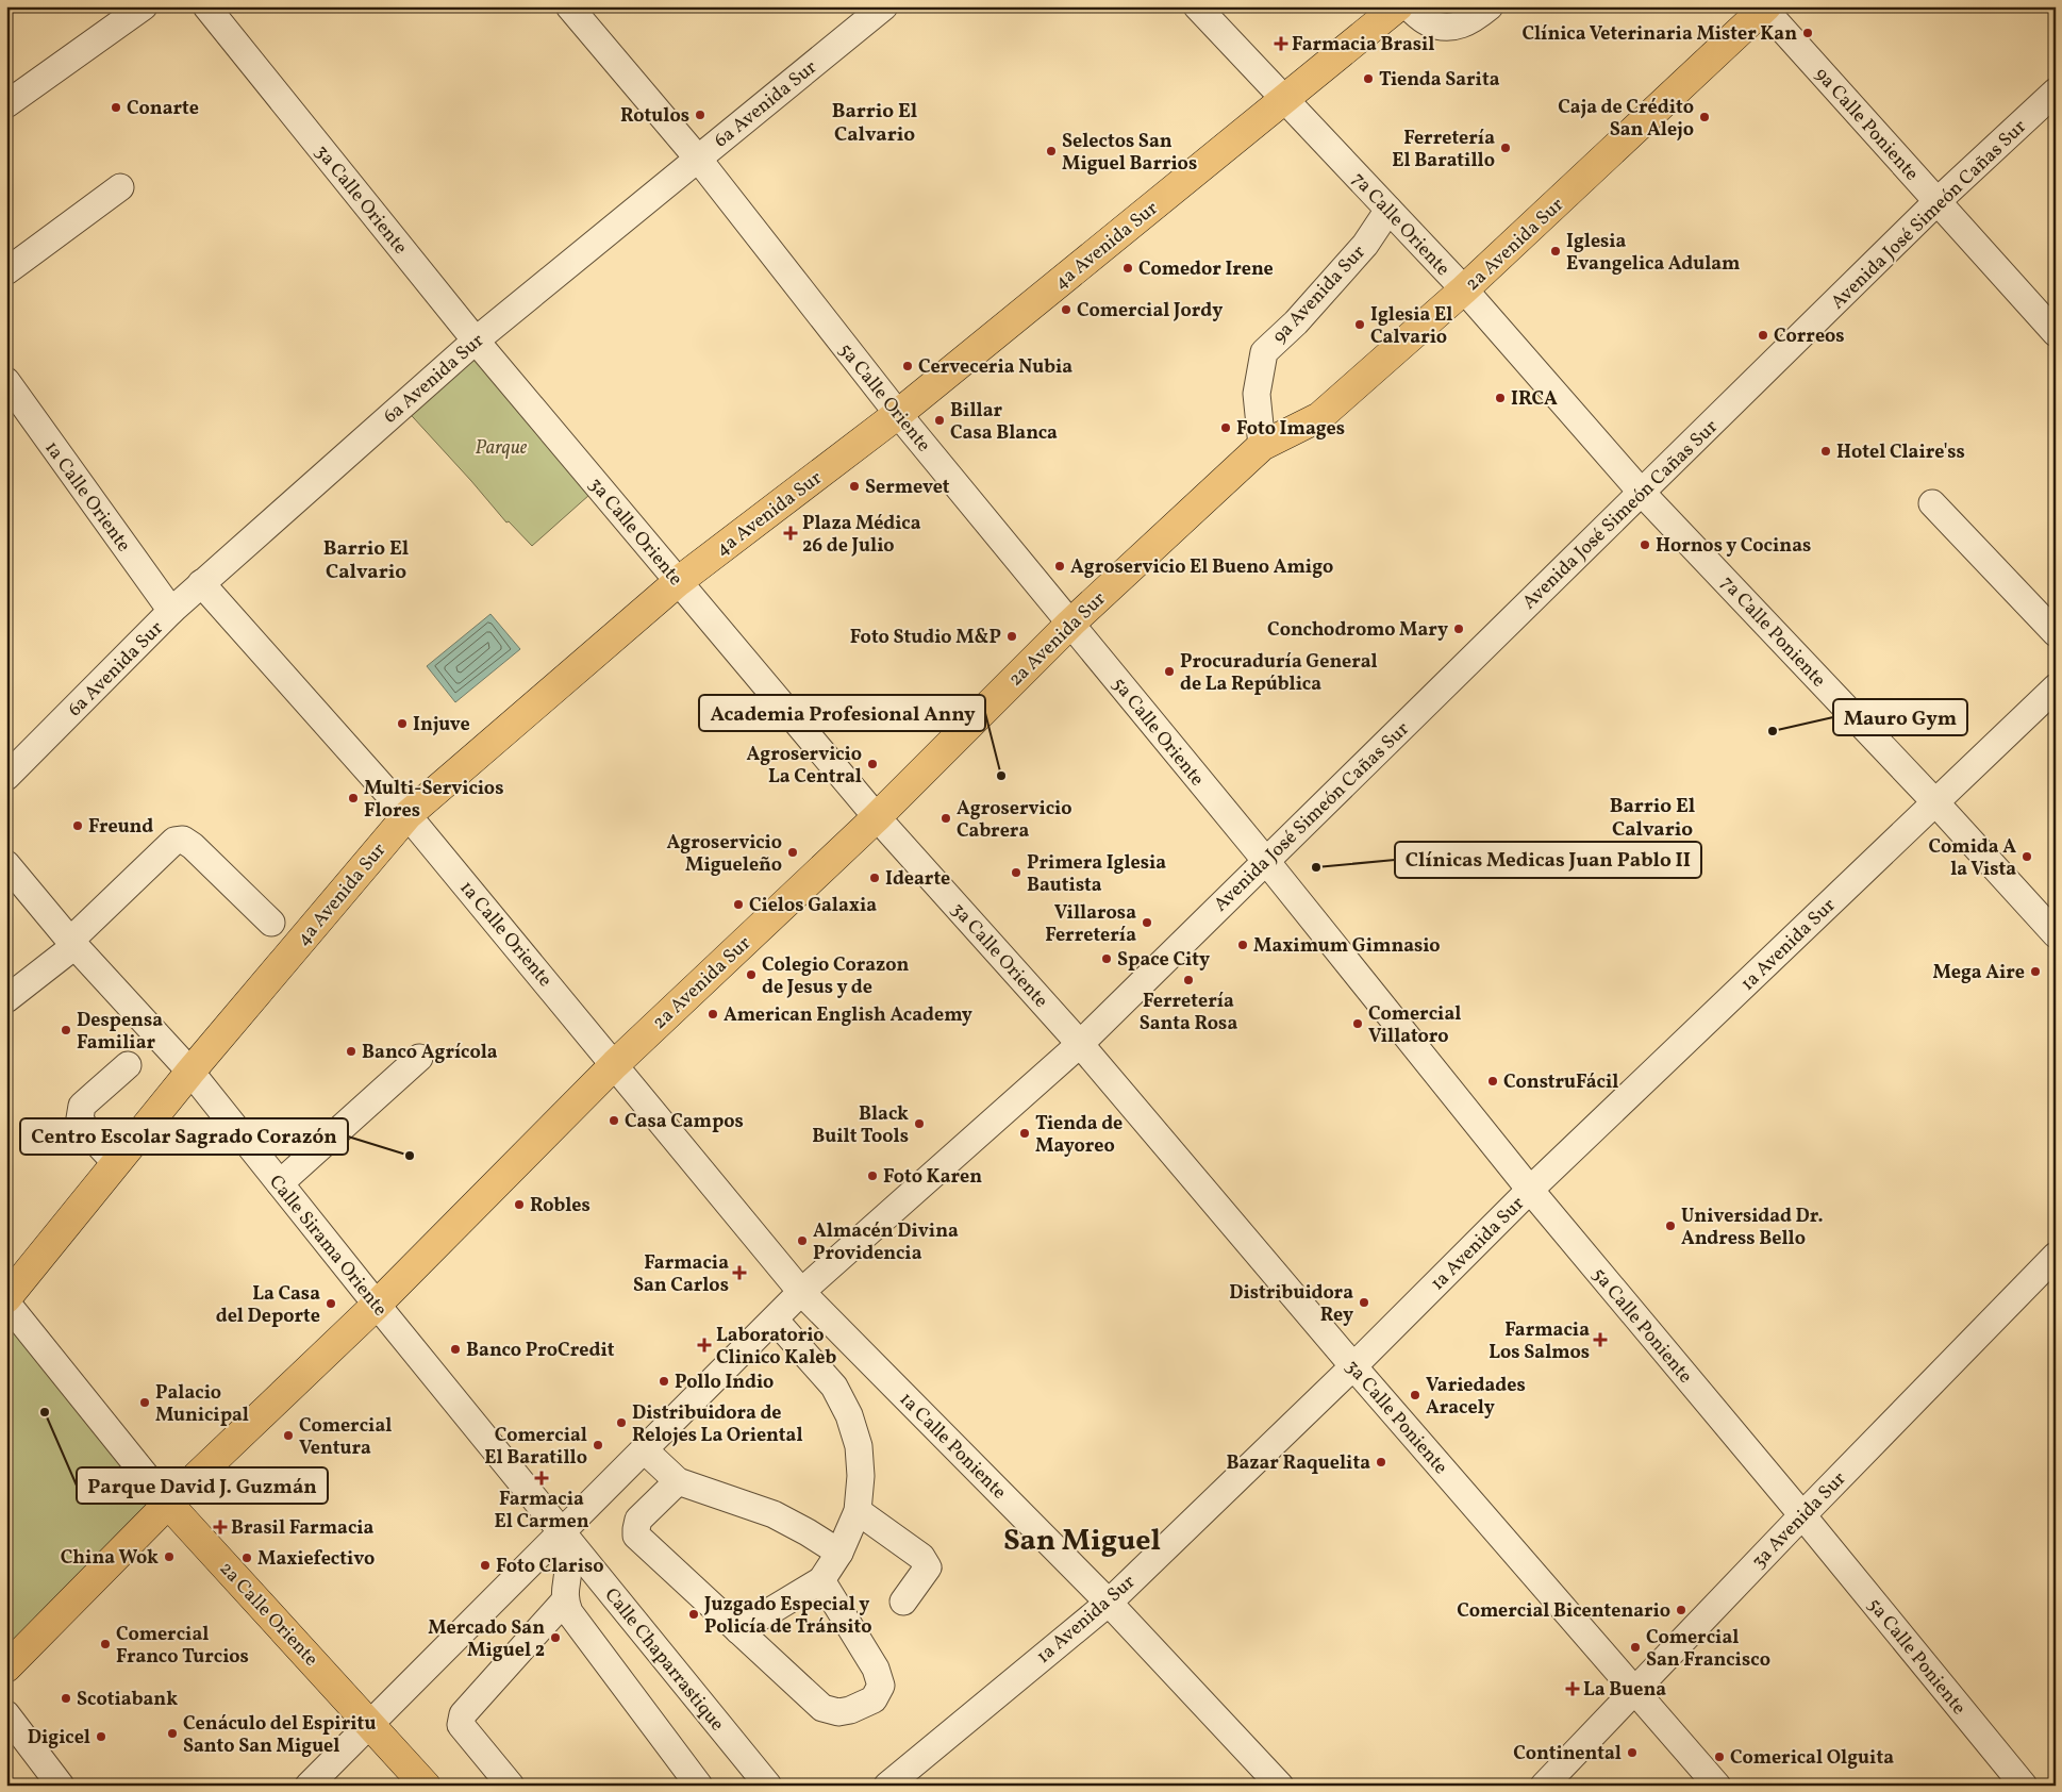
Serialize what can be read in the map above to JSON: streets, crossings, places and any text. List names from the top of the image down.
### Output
{
  "streets": {
    "main road": ["2a Avenida Sur", "4a Avenida Sur", "2a Calle Oriente"],
    "street": [
      "6a Avenida Sur",
      "9a Calle Poniente",
      "3a Calle Oriente",
      "Avenida José Simeón Cañas Sur",
      "7a Calle Oriente",
      "9a Avenida Sur",
      "5a Calle Oriente",
      "1a Calle Oriente",
      "7a Calle Poniente",
      "1a Avenida Sur",
      "Calle Sirama Oriente",
      "5a Calle Poniente",
      "3a Calle Poniente",
      "1a Calle Poniente",
      "3a Avenida Sur",
      "Calle Chaparrastique"
    ]
  },
  "crossings": [
    ["6a Avenida Sur", "3a Calle Oriente"],
    ["6a Avenida Sur", "5a Calle Oriente"],
    ["6a Avenida Sur", "1a Calle Oriente"],
    ["9a Calle Poniente", "Avenida José Simeón Cañas Sur"],
    ["9a Calle Poniente", "2a Avenida Sur"],
    ["3a Calle Oriente", "Avenida José Simeón Cañas Sur"],
    ["3a Calle Oriente", "2a Avenida Sur"],
    ["3a Calle Oriente", "4a Avenida Sur"],
    ["3a Calle Oriente", "3a Calle Poniente"],
    ["Avenida José Simeón Cañas Sur", "7a Calle Oriente"],
    ["Avenida José Simeón Cañas Sur", "5a Calle Oriente"],
    ["Avenida José Simeón Cañas Sur", "1a Calle Oriente"],
    ["Avenida José Simeón Cañas Sur", "7a Calle Poniente"],
    ["Avenida José Simeón Cañas Sur", "Calle Sirama Oriente"],
    ["Avenida José Simeón Cañas Sur", "5a Calle Poniente"],
    ["Avenida José Simeón Cañas Sur", "3a Calle Poniente"],
    ["Avenida José Simeón Cañas Sur", "1a Calle Poniente"],
    ["Avenida José Simeón Cañas Sur", "2a Calle Oriente"],
    ["Avenida José Simeón Cañas Sur", "Calle Chaparrastique"],
    ["7a Calle Oriente", "2a Avenida Sur"],
    ["7a Calle Oriente", "4a Avenida Sur"],
    ["7a Calle Oriente", "9a Avenida Sur"],
    ["7a Calle Oriente", "7a Calle Poniente"],
    ["2a Avenida Sur", "9a Avenida Sur"],
    ["2a Avenida Sur", "5a Calle Oriente"],
    ["2a Avenida Sur", "1a Calle Oriente"],
    ["2a Avenida Sur", "Calle Sirama Oriente"],
    ["4a Avenida Sur", "5a Calle Oriente"],
    ["4a Avenida Sur", "1a Calle Oriente"],
    ["4a Avenida Sur", "Calle Sirama Oriente"],
    ["5a Calle Oriente", "5a Calle Poniente"],
    ["1a Calle Oriente", "1a Calle Poniente"],
    ["7a Calle Poniente", "1a Avenida Sur"],
    ["1a Avenida Sur", "5a Calle Poniente"],
    ["1a Avenida Sur", "3a Calle Poniente"],
    ["1a Avenida Sur", "1a Calle Poniente"],
    ["Calle Sirama Oriente", "Calle Chaparrastique"],
    ["5a Calle Poniente", "3a Avenida Sur"],
    ["3a Calle Poniente", "3a Avenida Sur"]
  ],
  "districts": [
    "Barrio El Calvario",
    "Barrio El Calvario",
    "Barrio El Calvario",
    "San Miguel"
  ],
  "parks": ["Parque"],
  "places": {
    "other": [
      "Clínica Veterinaria Mister Kan",
      "Tienda Sarita",
      "Conarte",
      "Rotulos",
      "Caja de Crédito San Alejo",
      "Ferretería El Baratillo",
      "Selectos San Miguel Barrios",
      "Iglesia Evangelica Adulam",
      "Comedor Irene",
      "Comercial Jordy",
      "Iglesia El Calvario",
      "Correos",
      "Cerveceria Nubia",
      "IRCA",
      "Billar Casa Blanca",
      "Foto Images",
      "Hotel Claire'ss",
      "Sermevet",
      "Hornos y Cocinas",
      "Agroservicio El Bueno Amigo",
      "Conchodromo Mary",
      "Foto Studio M&P",
      "Procuraduría General de La República",
      "Injuve",
      "Mauro Gym",
      "Agroservicio La Central",
      "Academia Profesional Anny",
      "Multi-Servicios Flores",
      "Agroservicio Cabrera",
      "Freund",
      "Agroservicio Migueleño",
      "Comida A la Vista",
      "Clínicas Medicas Juan Pablo II",
      "Primera Iglesia Bautista",
      "Idearte",
      "Cielos Galaxia",
      "Villarosa Ferretería",
      "Maximum Gimnasio",
      "Space City",
      "Mega Aire",
      "Colegio Corazon de Jesus y de",
      "Ferretería Santa Rosa",
      "American English Academy",
      "Comercial Villatoro",
      "Despensa Familiar",
      "Banco Agrícola",
      "ConstruFácil",
      "Casa Campos",
      "Black Built Tools",
      "Tienda de Mayoreo",
      "Centro Escolar Sagrado Corazón",
      "Foto Karen",
      "Robles",
      "Universidad Dr. Andress Bello",
      "Almacén Divina Providencia",
      "Distribuidora Rey",
      "La Casa del Deporte",
      "Banco ProCredit",
      "Pollo Indio",
      "Variedades Aracely",
      "Palacio Municipal",
      "Parque David J. Guzmán",
      "Distribuidora de Relojes La Oriental",
      "Comercial Ventura",
      "Comercial El Baratillo",
      "Bazar Raquelita",
      "China Wok",
      "Maxiefectivo",
      "Foto Clariso",
      "Comercial Bicentenario",
      "Juzgado Especial y Policía de Tránsito",
      "Mercado San Miguel 2",
      "Comercial Franco Turcios",
      "Comercial San Francisco",
      "Scotiabank",
      "Cenáculo del Espiritu Santo San Miguel",
      "Digicel",
      "Continental",
      "Comerical Olguita"
    ],
    "health": [
      "Farmacia Brasil",
      "Plaza Médica 26 de Julio",
      "Farmacia San Carlos",
      "Farmacia Los Salmos",
      "Laboratorio Clinico Kaleb",
      "Farmacia El Carmen",
      "Brasil Farmacia",
      "La Buena"
    ]
  }
}
